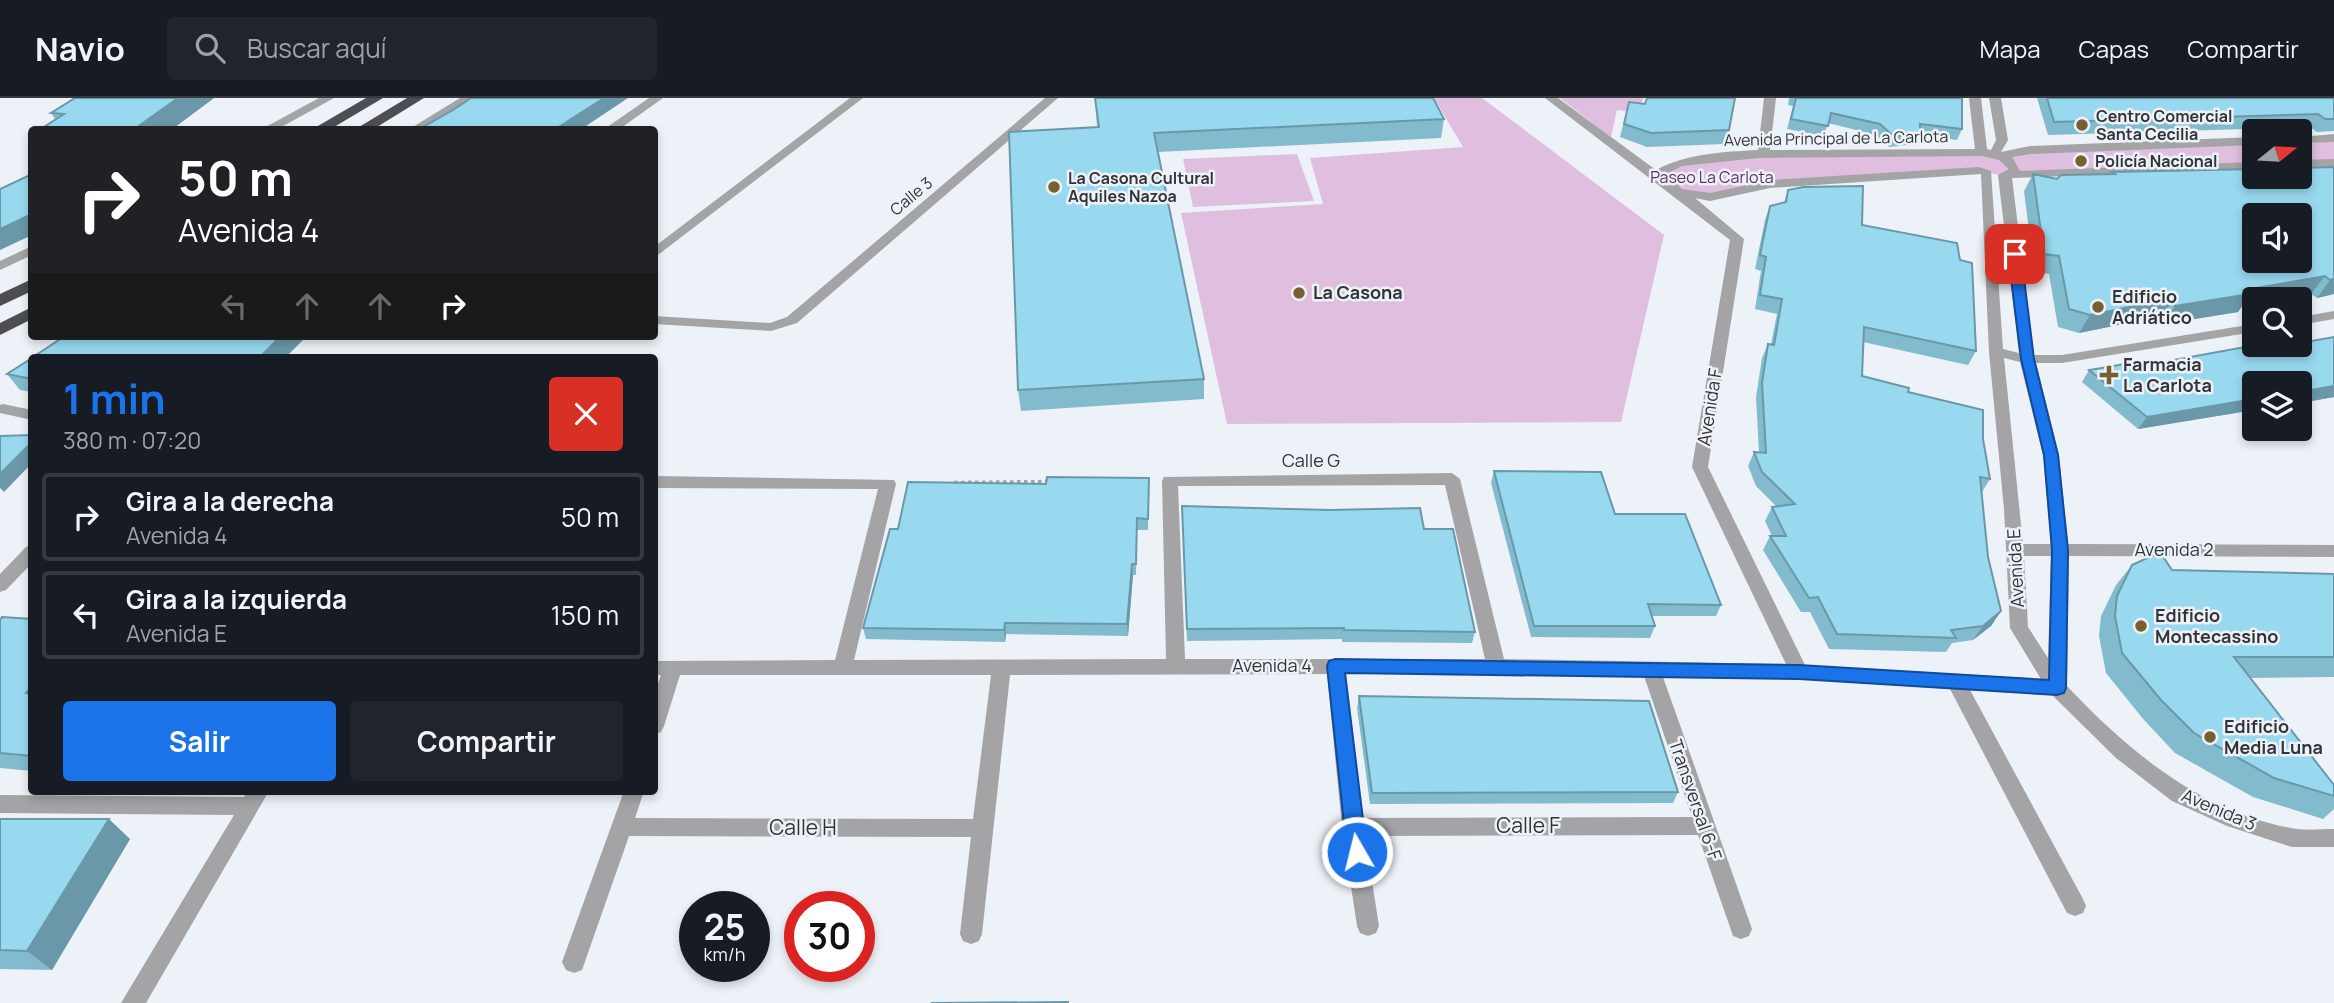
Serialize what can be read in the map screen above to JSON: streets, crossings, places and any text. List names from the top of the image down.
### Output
{
  "streets": {
    "street": [
      "Avenida Principal de La Carlota",
      "Calle 3",
      "Avenida F",
      "Calle G",
      "Avenida 2",
      "Avenida E",
      "Avenida 4",
      "Transversal 6-F",
      "Avenida 3",
      "Calle F",
      "Calle H"
    ]
  },
  "crossings": [
    ["Avenida Principal de La Carlota", "Avenida F"],
    ["Avenida F", "Avenida 4"],
    ["Calle G", "Avenida 4"],
    ["Avenida 2", "Avenida E"],
    ["Avenida E", "Avenida 4"],
    ["Avenida E", "Avenida 3"],
    ["Avenida 4", "Transversal 6-F"],
    ["Avenida 4", "Avenida 3"],
    ["Transversal 6-F", "Calle F"]
  ],
  "parks": ["Paseo La Carlota"],
  "places": {
    "other": [
      "Centro Comercial Santa Cecilia",
      "Policía Nacional",
      "La Casona Cultural Aquiles Nazoa",
      "La Casona",
      "Edificio Adriático",
      "Edificio Montecassino",
      "Edificio Media Luna"
    ],
    "health": ["Farmacia La Carlota"]
  },
  "north": "right",
  "page": {
    "header": "Navio",
    "search": "Buscar aquí",
    "nav": ["Mapa", "Capas", "Compartir"],
    "turn": ["50 m", "Avenida 4"],
    "heading": ["1 min", "380 m · 07:20"],
    "list": [
      {
        "name": "Gira a la derecha",
        "note": "Avenida 4",
        "value": "50 m"
      },
      {
        "name": "Gira a la izquierda",
        "note": "Avenida E",
        "value": "150 m"
      }
    ],
    "buttons": ["Salir", "Compartir"],
    "speed": "25 km/h",
    "limit": "30"
  }
}
